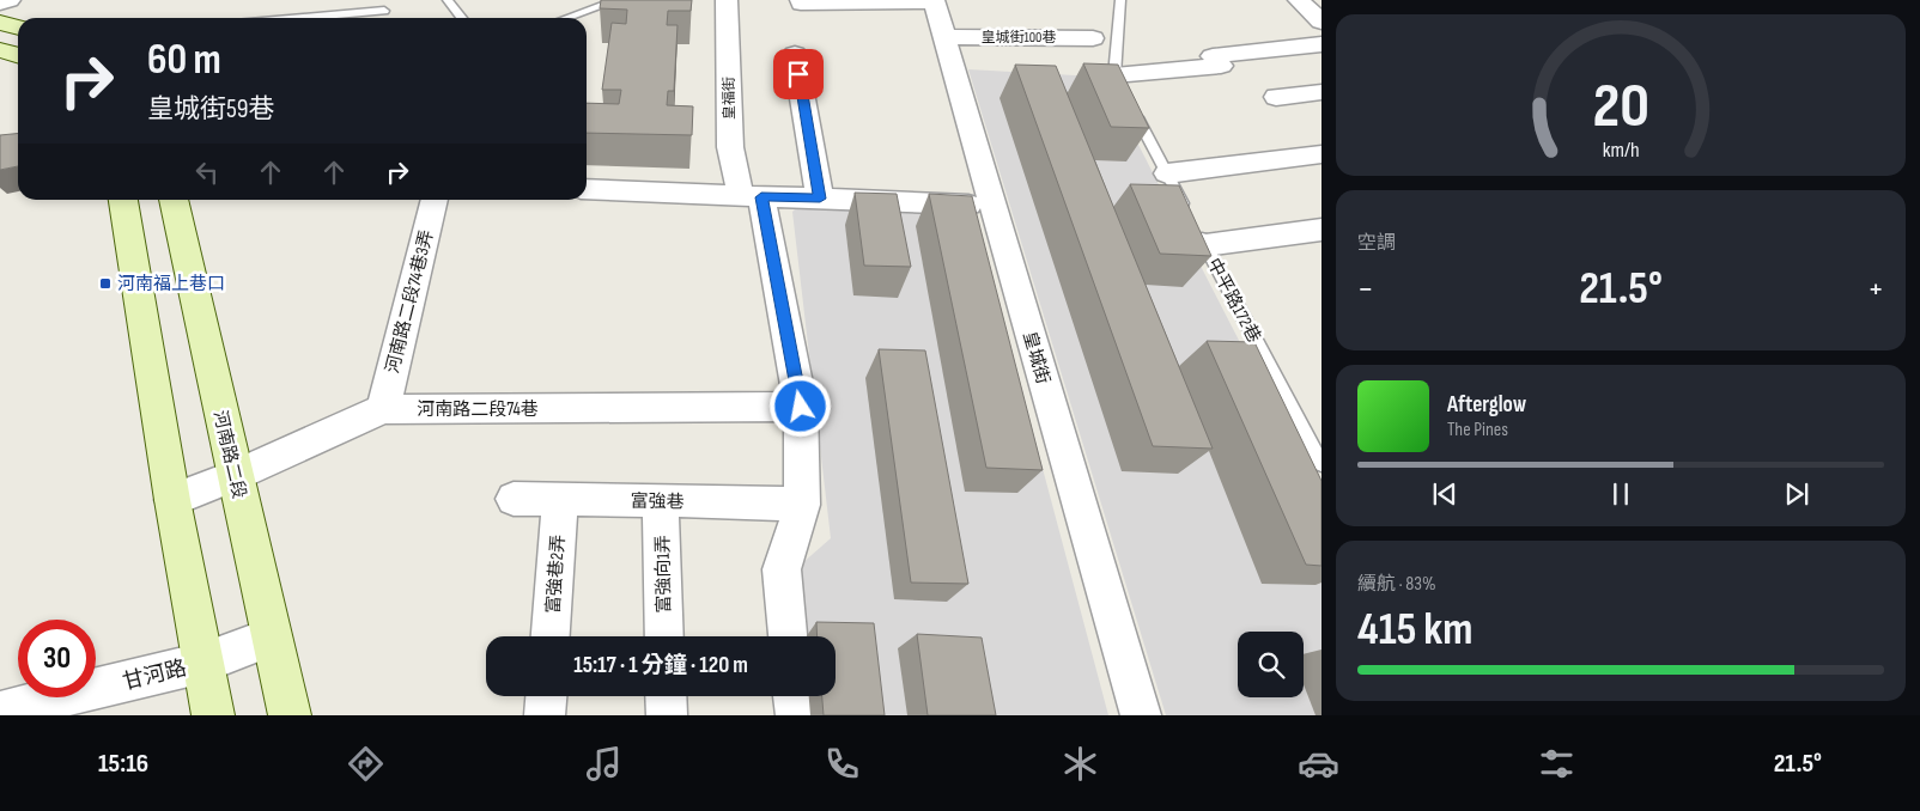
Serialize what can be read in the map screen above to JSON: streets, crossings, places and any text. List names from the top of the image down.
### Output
{
  "streets": {
    "street": [
      "皇城街100巷",
      "皇福街",
      "河南路二段74巷3弄",
      "皇城街",
      "河南路二段74巷",
      "河南路二段",
      "富強巷",
      "富強巷2弄",
      "富強向1弄",
      "甘河路"
    ],
    "lane": ["中平路172巷"]
  },
  "crossings": [
    ["皇城街100巷", "皇城街"],
    ["皇福街", "河南路二段74巷"],
    ["皇福街", "富強巷"],
    ["河南路二段74巷3弄", "河南路二段74巷"],
    ["河南路二段74巷", "河南路二段"],
    ["河南路二段", "甘河路"],
    ["富強巷", "富強巷2弄"],
    ["富強巷", "富強向1弄"]
  ],
  "places": {
    "transit": ["河南福上巷口"]
  },
  "page": {
    "turn": ["60 m", "皇城街59巷"],
    "tile": [
      "空調",
      ["續航 · 83%", "415 km"]
    ],
    "heat": ["−", "21.5°", "+"],
    "song": ["Afterglow", "The Pines"],
    "limit": "30",
    "trip": "15:17 · 1 分鐘 · 120 m",
    "tabs": ["15:16", "21.5°"],
    "gauge": ["20", "km/h"]
  }
}
